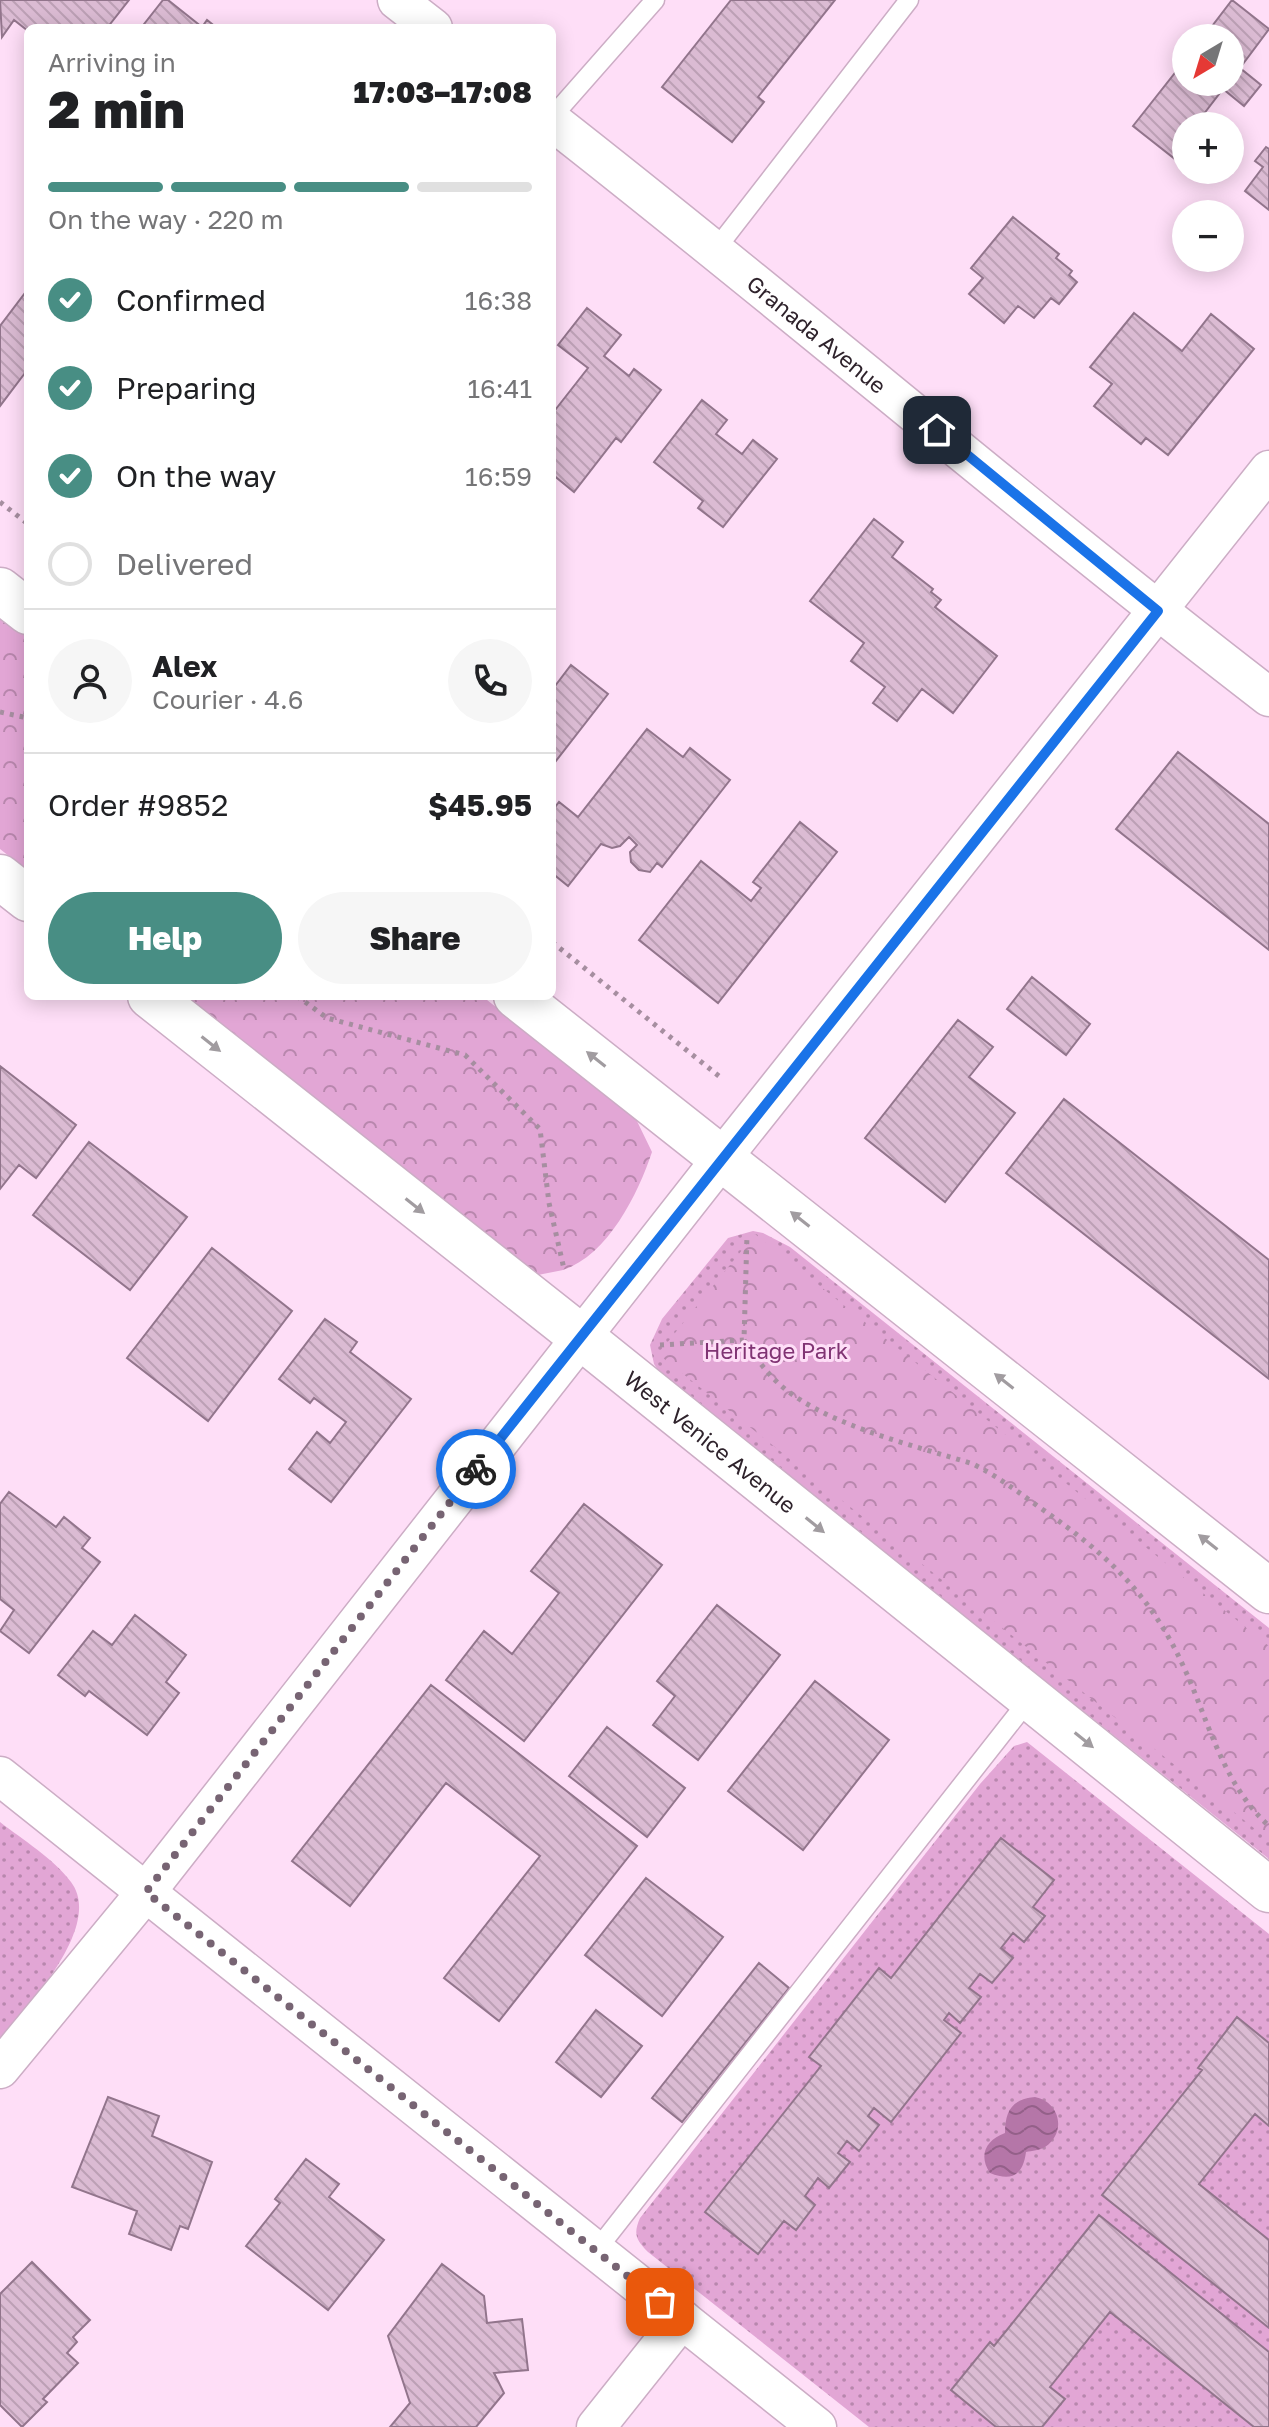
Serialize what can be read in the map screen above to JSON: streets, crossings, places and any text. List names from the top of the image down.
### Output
{
  "streets": {
    "street": ["Granada Avenue", "West Venice Avenue"]
  },
  "parks": ["Heritage Park"],
  "north": "bottom left",
  "page": {
    "map_buttons": ["+", "−"],
    "heading": ["2 min", "Arriving in", "17:03–17:08"],
    "panel": [
      "Alex",
      "Courier · 4.6",
      "Order #9852",
      "$45.95"
    ],
    "bar": "On the way · 220 m",
    "list": [
      ["Confirmed", "16:38"],
      ["Preparing", "16:41"],
      ["On the way", "16:59"],
      "Delivered"
    ],
    "buttons": ["Help", "Share"]
  }
}
